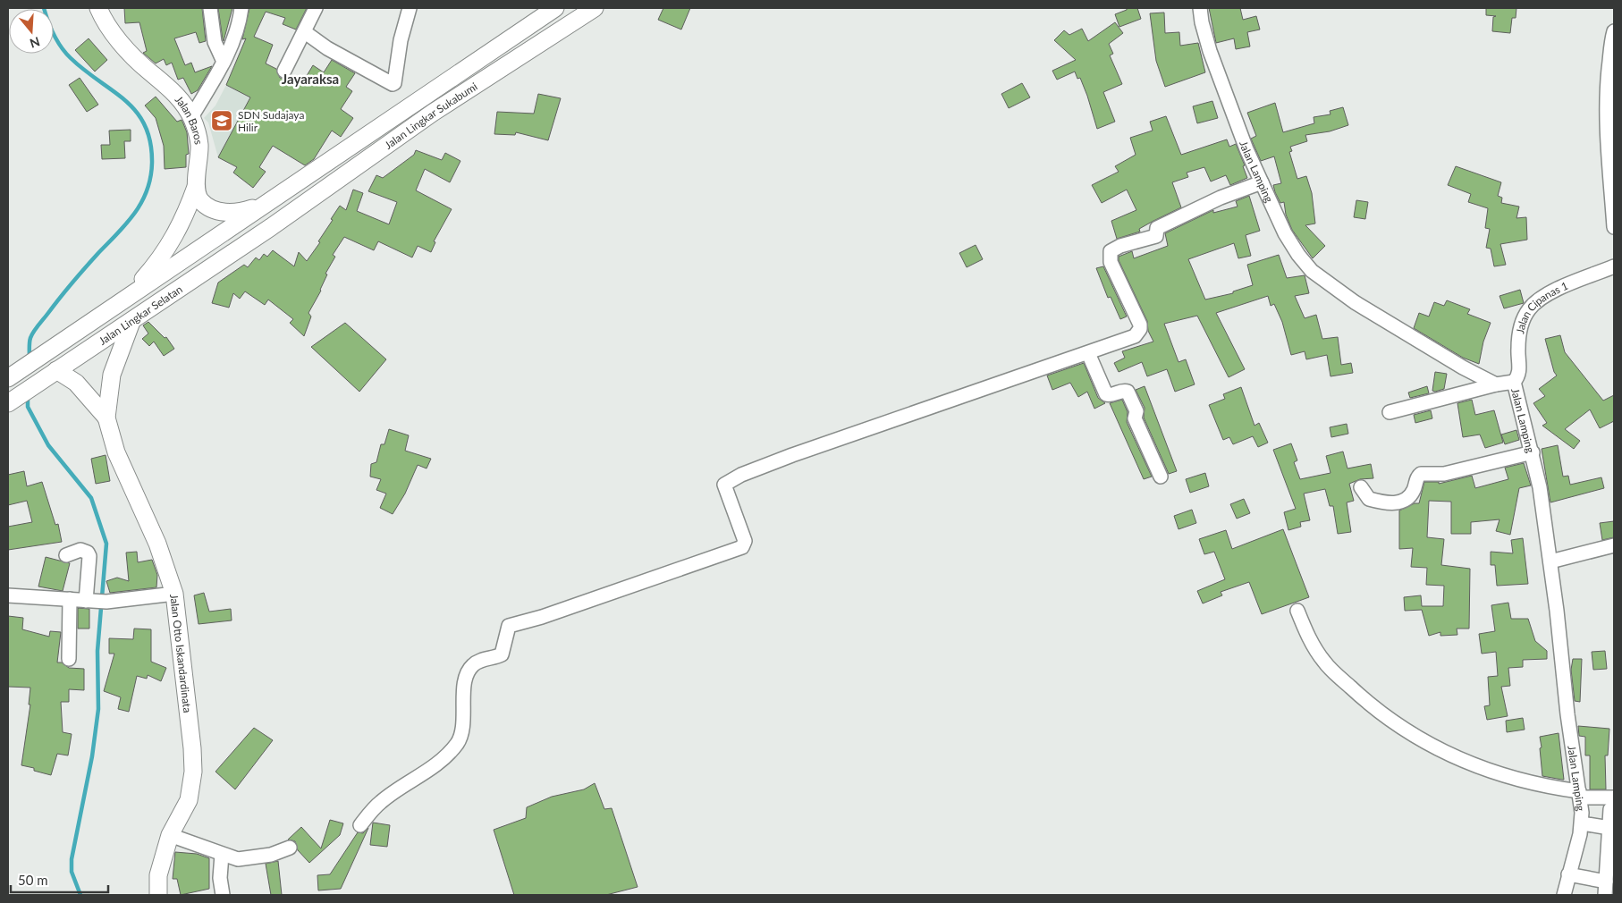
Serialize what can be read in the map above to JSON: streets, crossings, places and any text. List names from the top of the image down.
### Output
{
  "streets": {
    "main road": [
      "Jalan Lingkar Sukabumi",
      "Jalan Baros",
      "Jalan Lingkar Selatan",
      "Jalan Otto Iskandardinata"
    ],
    "street": ["Jalan Lamping", "Jalan Cipanas 1"]
  },
  "crossings": [
    ["Jalan Lingkar Sukabumi", "Jalan Lingkar Selatan"],
    ["Jalan Baros", "Jalan Lingkar Selatan"],
    ["Jalan Lamping", "Jalan Cipanas 1"]
  ],
  "districts": ["Jayaraksa"],
  "places": {
    "school or university": ["SDN Sudajaya Hilir"]
  },
  "scale_bar": "50 m",
  "north": "bottom"
}
